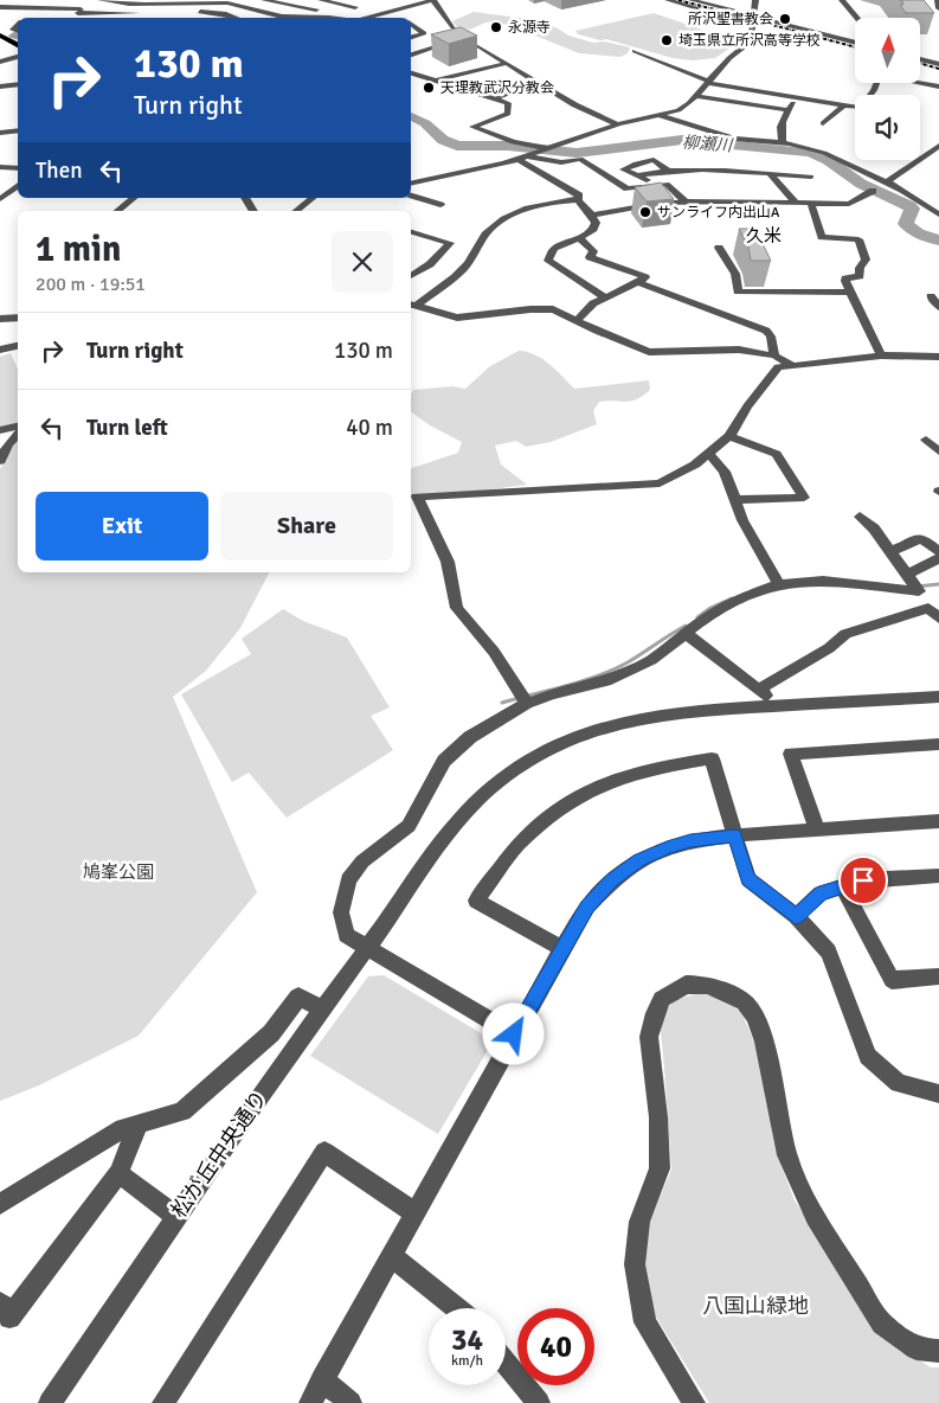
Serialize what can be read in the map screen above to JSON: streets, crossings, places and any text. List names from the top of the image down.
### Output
{
  "streets": {
    "street": ["松が丘中央通り"]
  },
  "districts": ["久米"],
  "water": ["柳瀬川"],
  "parks": ["鳩峯公園", "八国山緑地"],
  "places": [
    "所沢聖書教会",
    "永源寺",
    "埼玉県立所沢高等学校",
    "天理教武沢分教会",
    "サンライフ内出山A"
  ],
  "north": "top",
  "page": {
    "turn": ["130 m", "Turn right"],
    "then": "Then",
    "heading": ["1 min", "200 m · 19:51"],
    "list": [
      {
        "name": "Turn right",
        "value": "130 m"
      },
      {
        "name": "Turn left",
        "value": "40 m"
      }
    ],
    "buttons": ["Exit", "Share"],
    "speed": "34 km/h",
    "limit": "40"
  }
}
